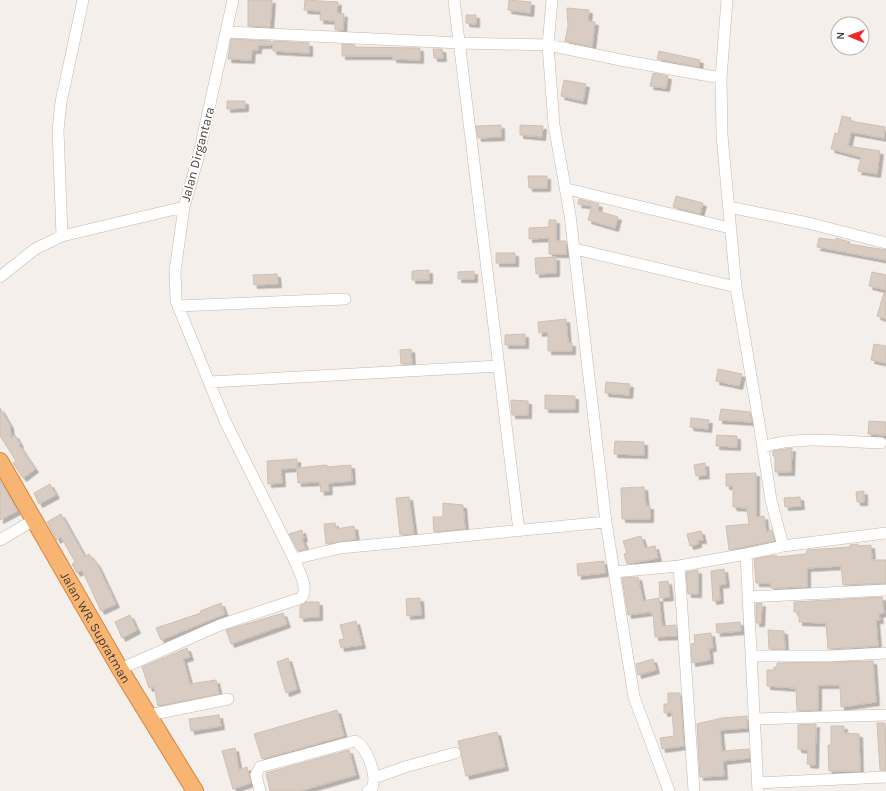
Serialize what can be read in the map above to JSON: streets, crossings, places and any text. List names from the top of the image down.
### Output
{
  "streets": {
    "highway": ["Jalan WR. Supratman"],
    "street": ["Jalan Dirgantara"]
  },
  "north": "left"
}
